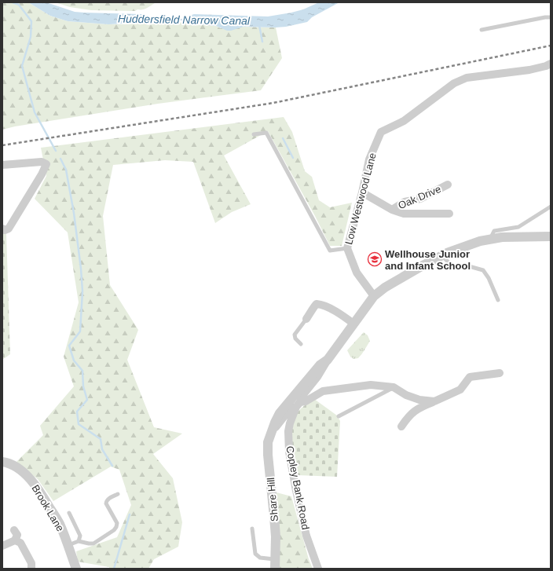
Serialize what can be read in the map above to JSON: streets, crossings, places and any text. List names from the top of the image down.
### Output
{
  "streets": {
    "street": [
      "Oak Drive",
      "Low Westwood Lane",
      "Copley Bank Road",
      "Share Hill",
      "Brook Lane"
    ]
  },
  "crossings": [
    ["Oak Drive", "Low Westwood Lane"],
    ["Low Westwood Lane", "Share Hill"],
    ["Copley Bank Road", "Share Hill"]
  ],
  "water": ["Huddersfield Narrow Canal"],
  "places": {
    "school or university": ["Wellhouse Junior and Infant School"]
  }
}
